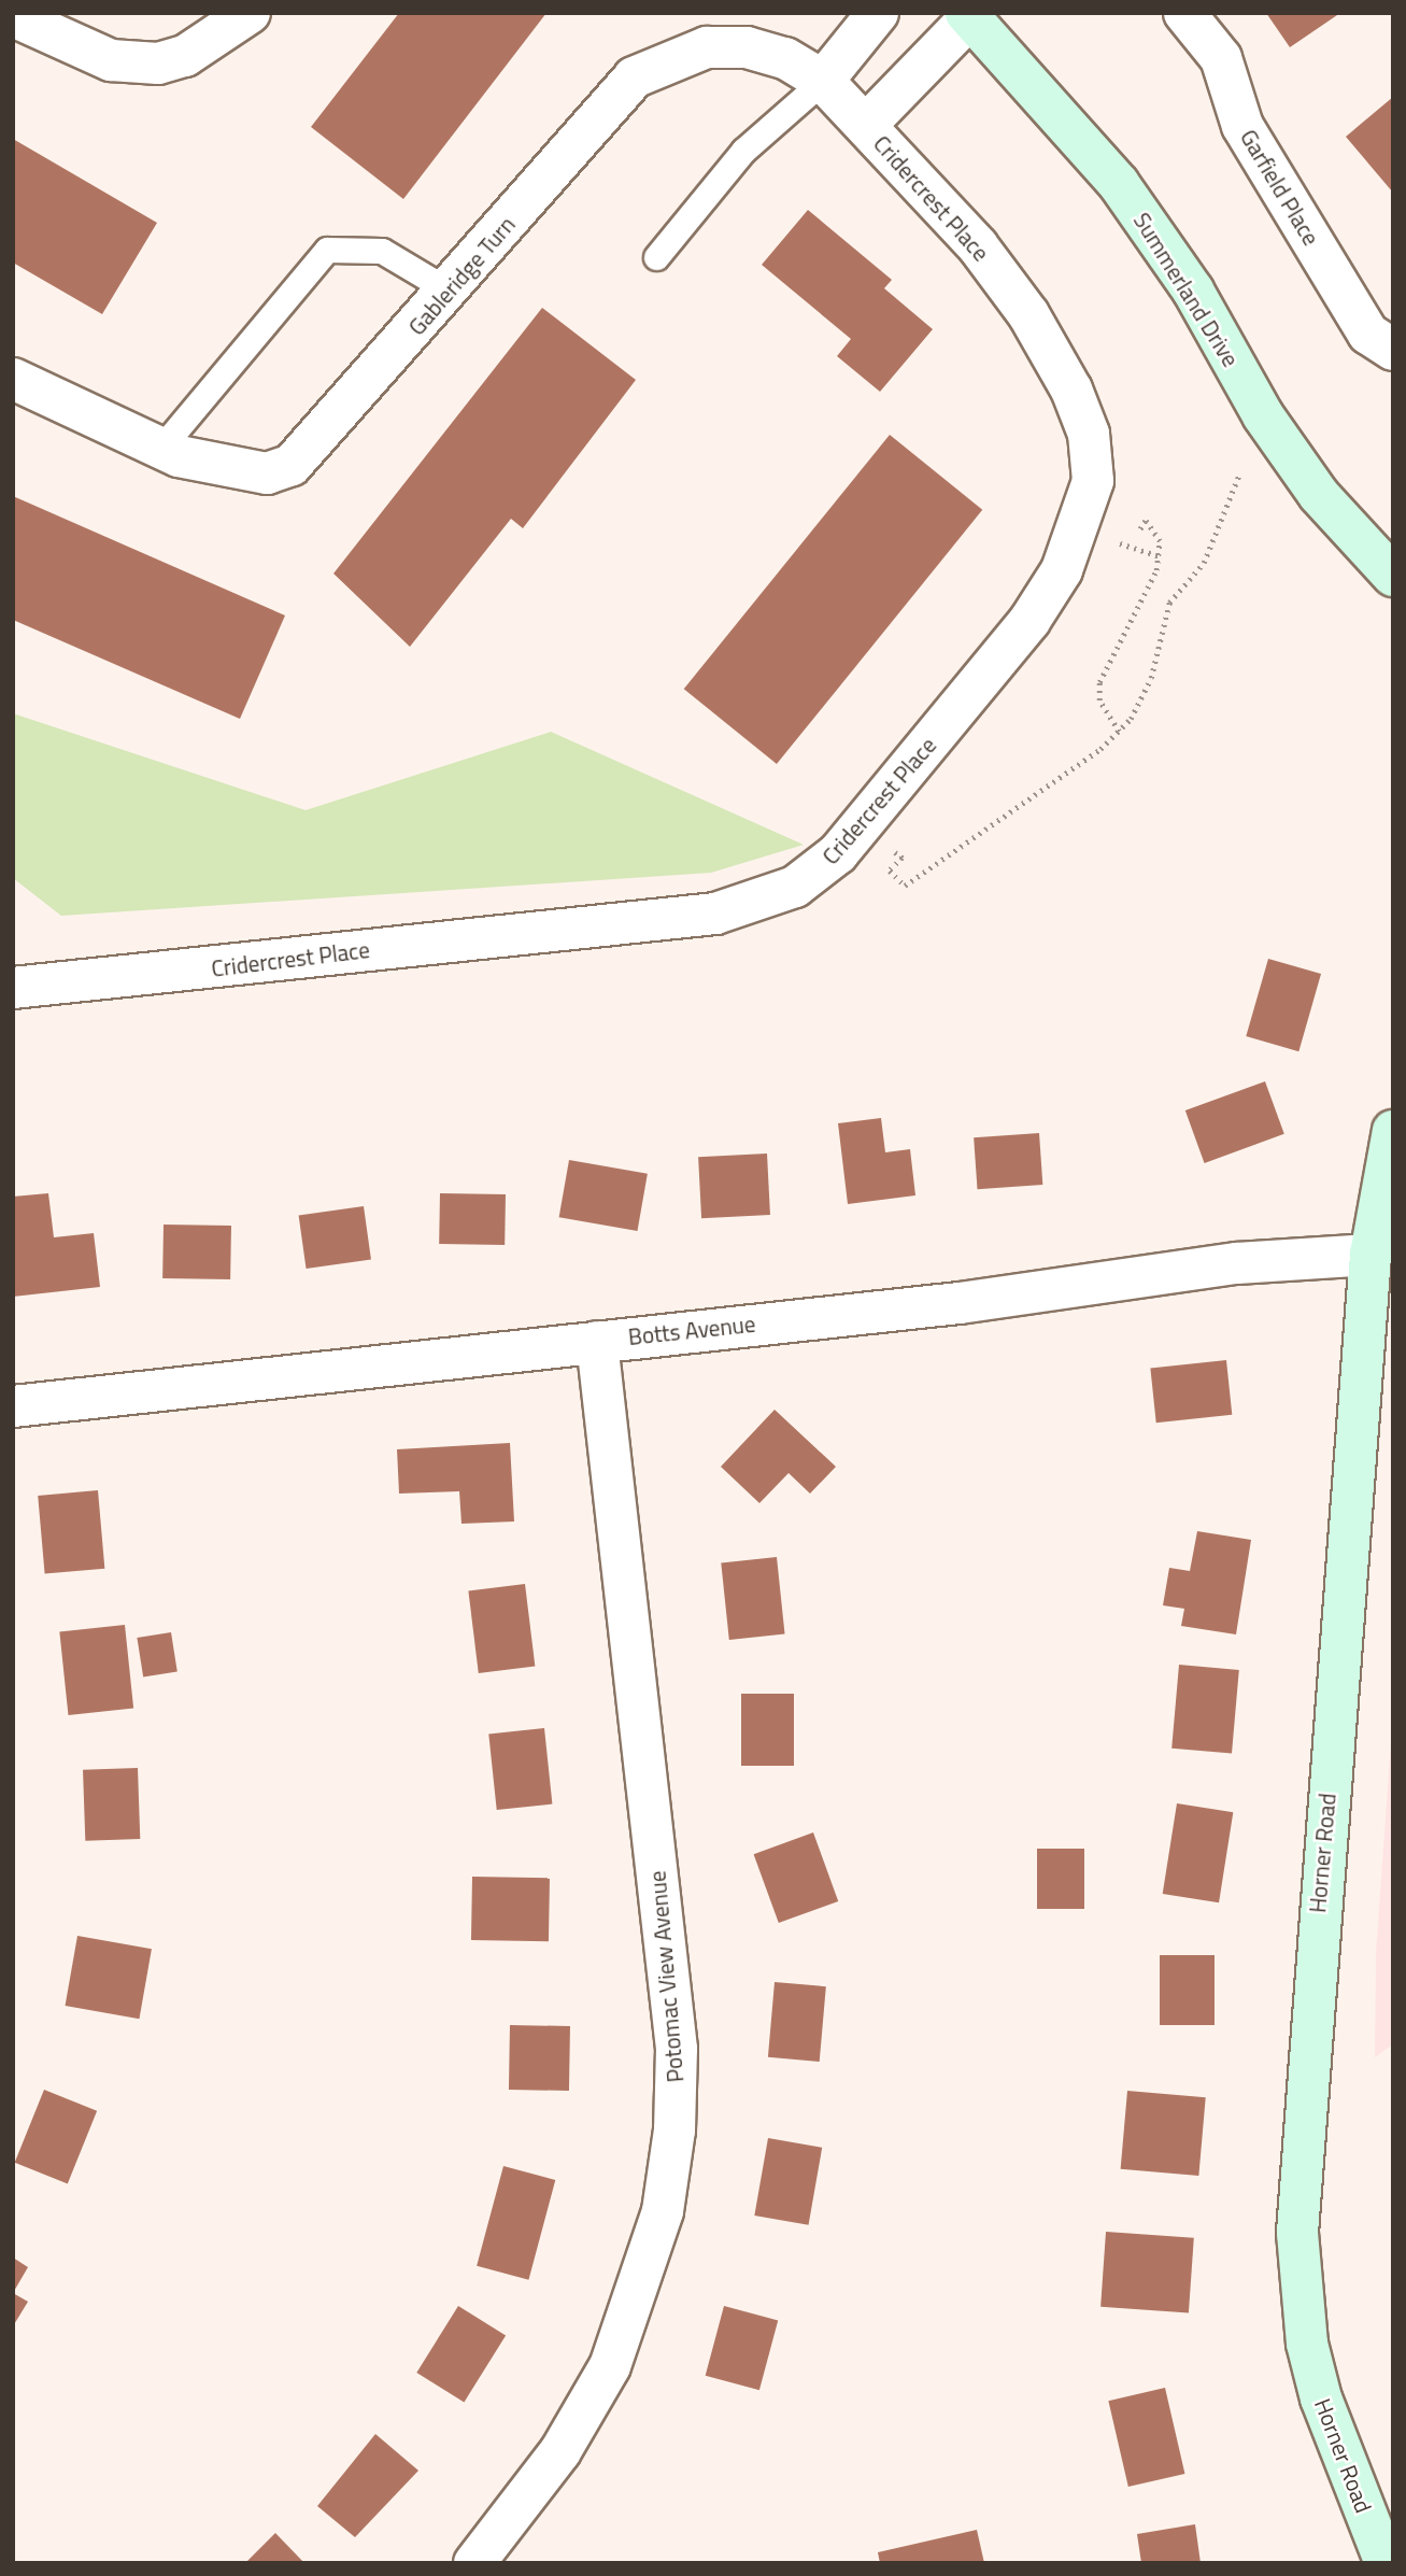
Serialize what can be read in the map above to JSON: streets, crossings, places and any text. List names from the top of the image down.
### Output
{
  "streets": {
    "main road": ["Summerland Drive", "Horner Road"],
    "street": [
      "Garfield Place",
      "Cridercrest Place",
      "Gableridge Turn",
      "Botts Avenue",
      "Potomac View Avenue"
    ]
  },
  "crossings": [
    ["Cridercrest Place", "Gableridge Turn"],
    ["Cridercrest Place", "Summerland Drive"],
    ["Botts Avenue", "Horner Road"],
    ["Botts Avenue", "Potomac View Avenue"]
  ]
}
